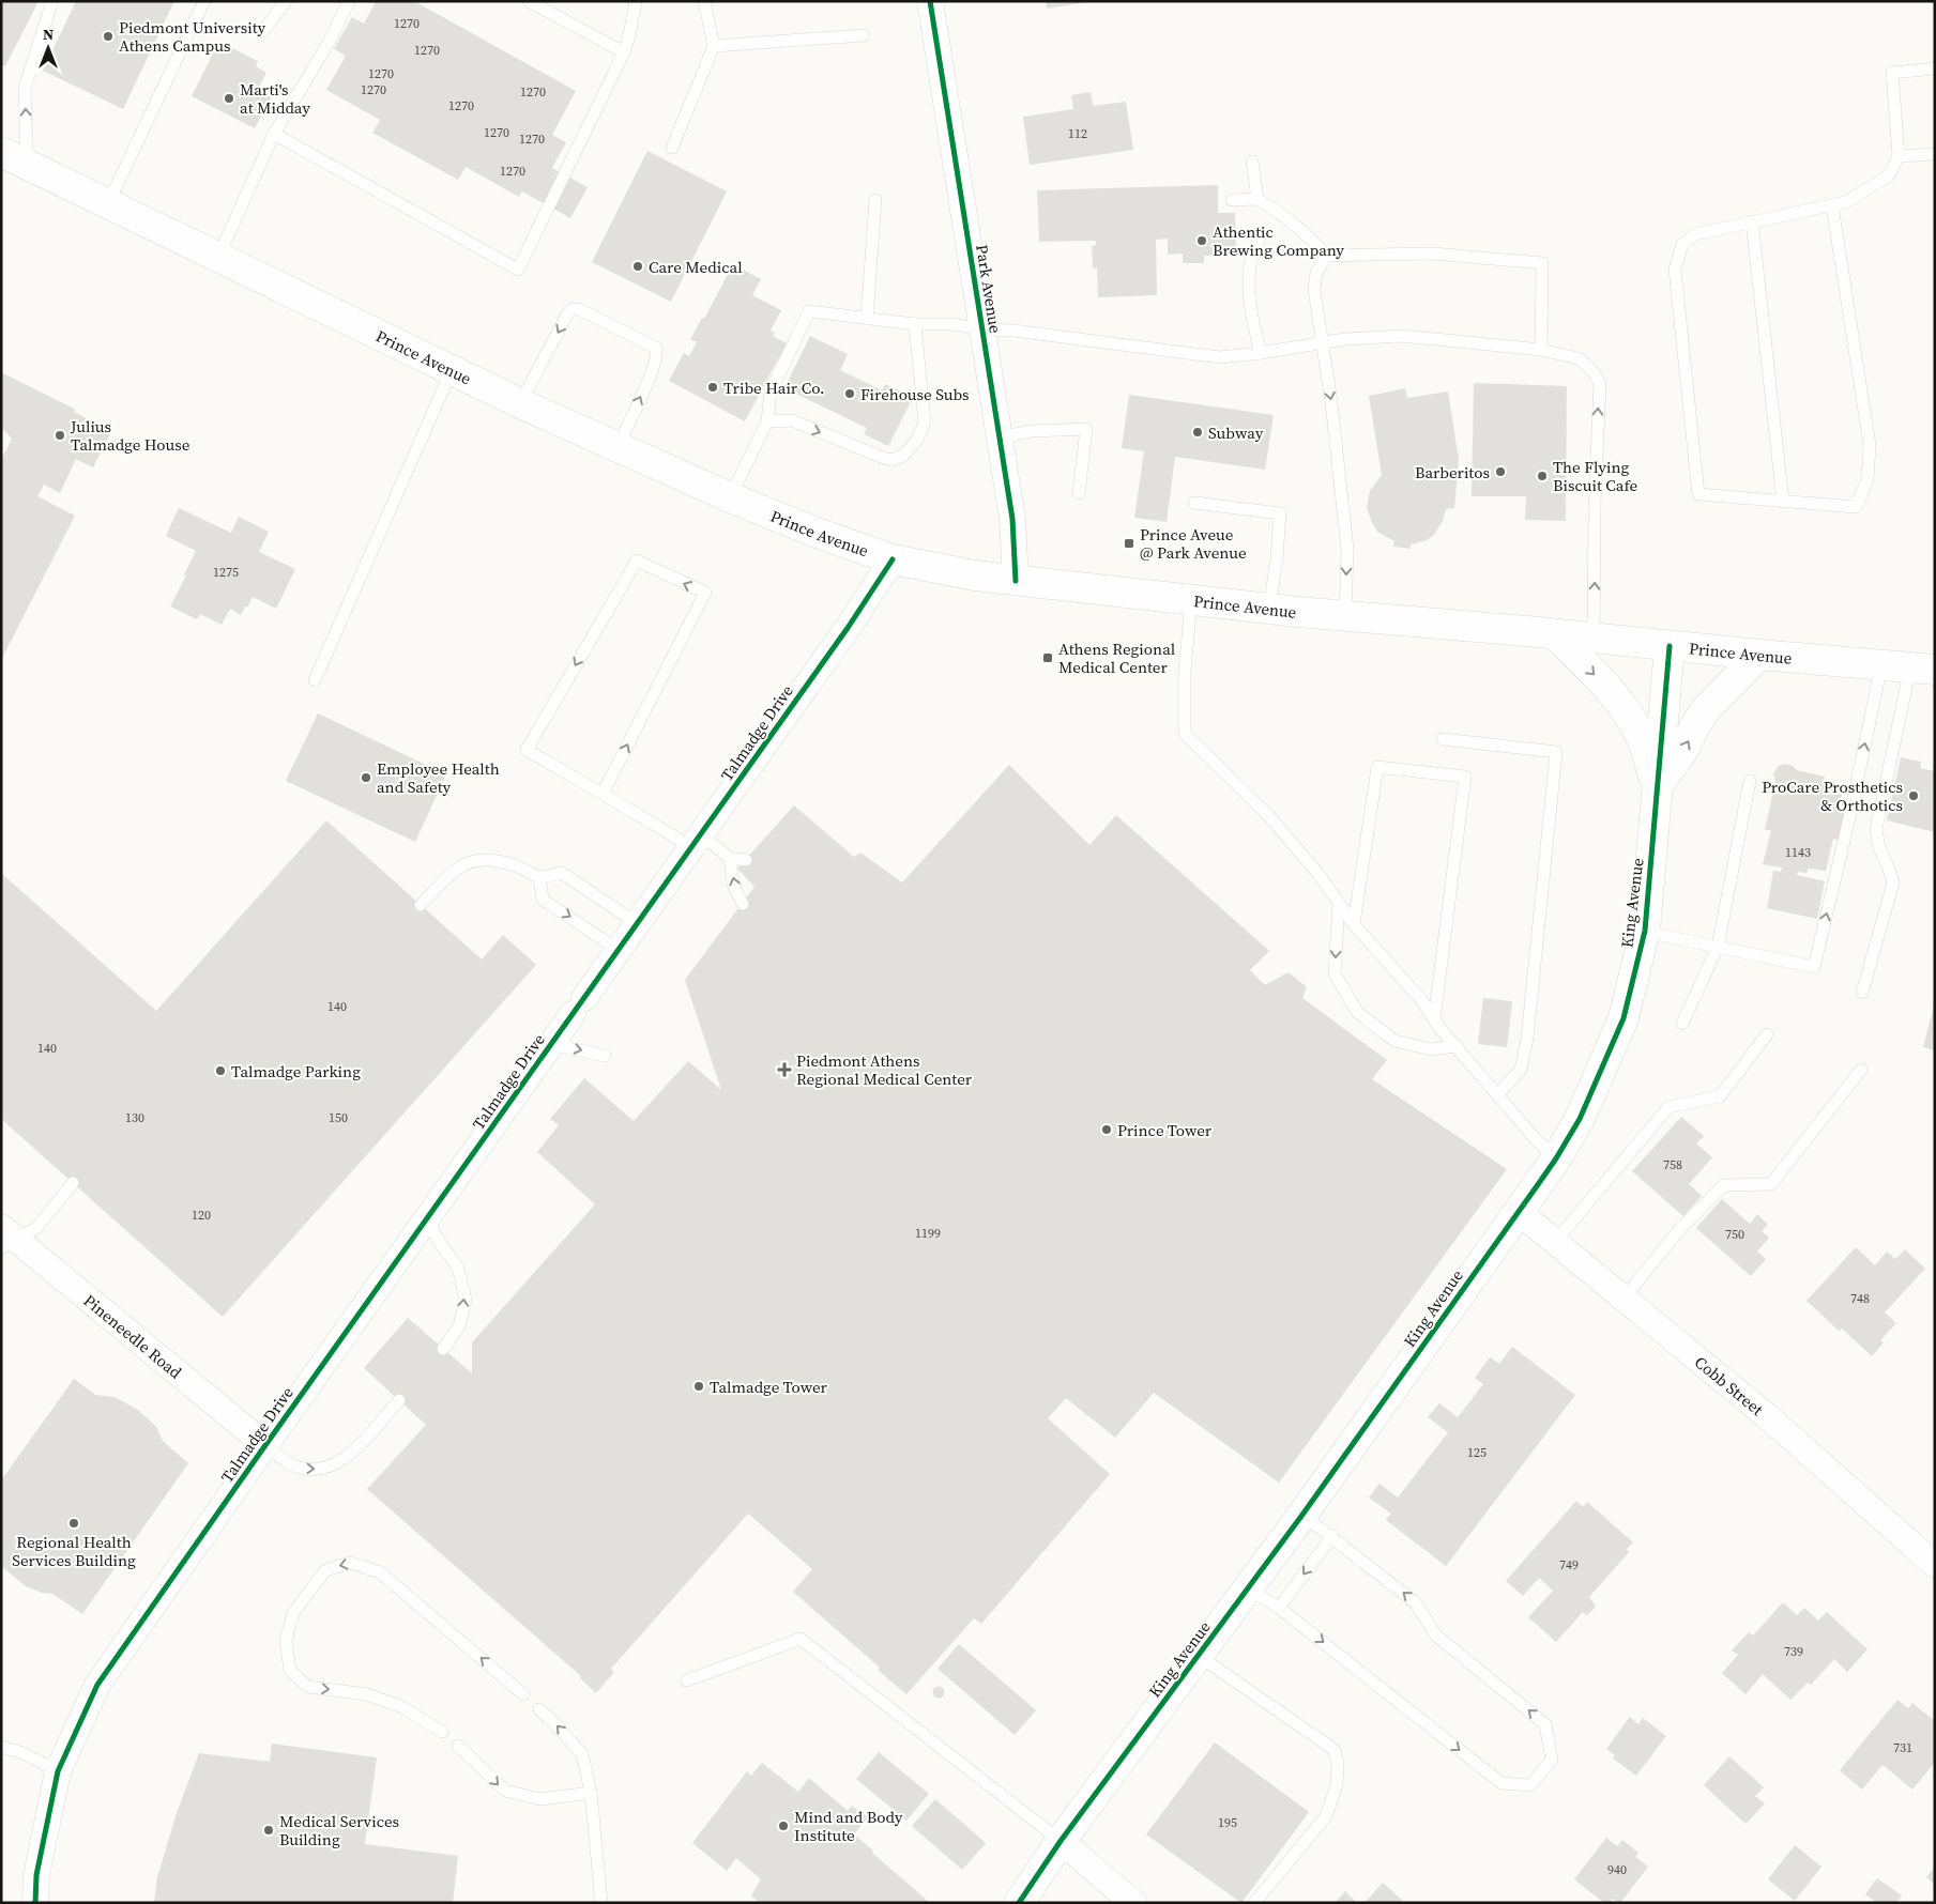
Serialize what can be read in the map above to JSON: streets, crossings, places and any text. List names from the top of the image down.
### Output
{
  "streets": {
    "main road": ["Prince Avenue", "King Avenue"],
    "street": [
      "Park Avenue",
      "Talmadge Drive",
      "Pineneedle Road",
      "Cobb Street"
    ]
  },
  "crossings": [
    ["Park Avenue", "Prince Avenue"],
    ["Prince Avenue", "Talmadge Drive"],
    ["Prince Avenue", "King Avenue"],
    ["Talmadge Drive", "Pineneedle Road"],
    ["King Avenue", "Cobb Street"]
  ],
  "places": {
    "other": [
      "Piedmont University Athens Campus",
      "Marti's at Midday",
      "Athentic Brewing Company",
      "Care Medical",
      "Tribe Hair Co.",
      "Firehouse Subs",
      "Subway",
      "Julius Talmadge House",
      "Barberitos",
      "The Flying Biscuit Cafe",
      "Employee Health and Safety",
      "ProCare Prosthetics & Orthotics",
      "Talmadge Parking",
      "Prince Tower",
      "Talmadge Tower",
      "Regional Health Services Building",
      "Mind and Body Institute",
      "Medical Services Building"
    ],
    "transit": ["Prince Aveue @ Park Avenue", "Athens Regional Medical Center"],
    "health": ["Piedmont Athens Regional Medical Center"]
  },
  "house_numbers": [
    "1270",
    "1270",
    "1270",
    "1270",
    "1270",
    "1270",
    "1270",
    "112",
    "1270",
    "1270",
    "1275",
    "1143",
    "140",
    "140",
    "130",
    "150",
    "758",
    "120",
    "1199",
    "750",
    "748",
    "125",
    "749",
    "739",
    "731",
    "195",
    "940"
  ],
  "north": "top"
}
